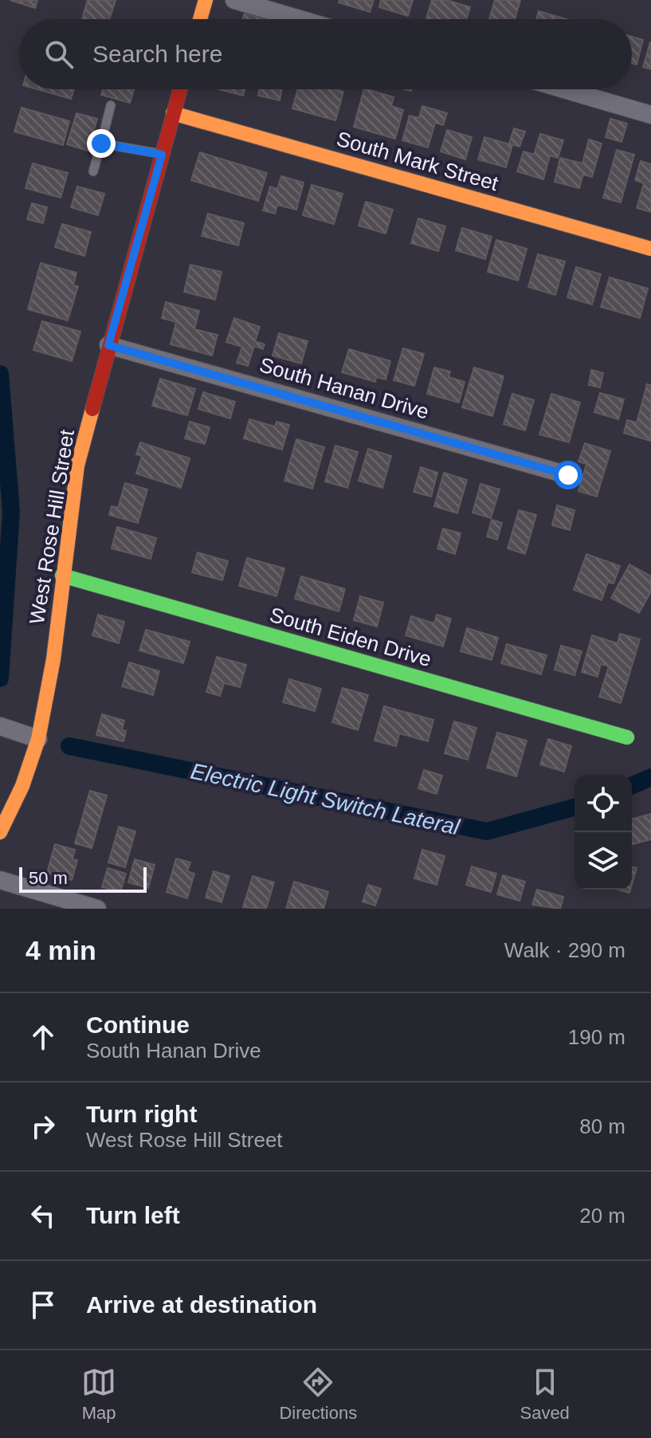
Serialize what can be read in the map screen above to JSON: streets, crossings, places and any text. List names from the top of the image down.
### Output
{
  "streets": {
    "street": [
      "South Mark Street",
      "South Hanan Drive",
      "West Rose Hill Street",
      "South Eiden Drive"
    ]
  },
  "crossings": [
    ["South Mark Street", "West Rose Hill Street"],
    ["South Hanan Drive", "West Rose Hill Street"],
    ["West Rose Hill Street", "South Eiden Drive"]
  ],
  "water": ["Electric Light Switch Lateral"],
  "scale_bar": "50 m",
  "page": {
    "search": "Search here",
    "scale": "50 m",
    "heading": ["4 min", "Walk · 290 m"],
    "list": [
      ["Continue", "South Hanan Drive", "190 m"],
      ["Turn right", "West Rose Hill Street", "80 m"],
      ["Turn left", "20 m"],
      "Arrive at destination"
    ],
    "nav": ["Map", "Directions", "Saved"]
  }
}
